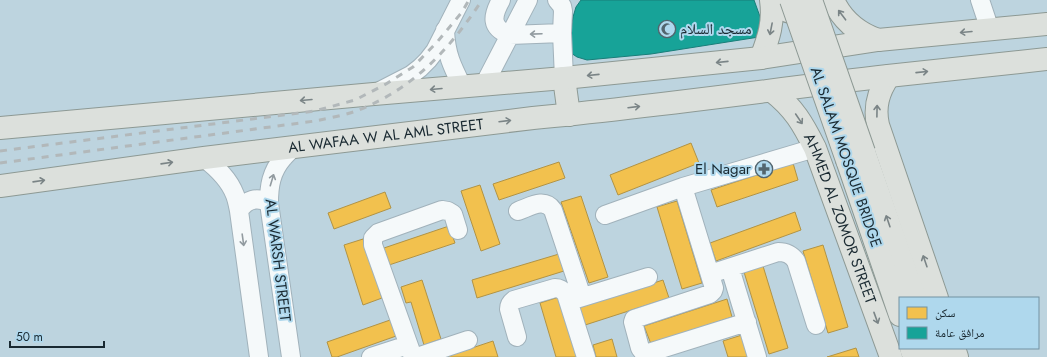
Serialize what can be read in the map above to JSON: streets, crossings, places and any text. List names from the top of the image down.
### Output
{
  "streets": {
    "main road": ["AL WAFAA W AL AML STREET", "AL SALAM MOSQUE BRIDGE", "AHMED AL ZOMOR STREET"],
    "street": ["AL WARSH STREET"]
  },
  "crossings": [
    ["AL WAFAA W AL AML STREET", "AHMED AL ZOMOR STREET"],
    ["AL WAFAA W AL AML STREET", "AL WARSH STREET"]
  ],
  "places": {
    "mosque": ["مسجد السلام"],
    "pharmacy": ["El Nagar"]
  },
  "legend": ["سكن", "مرافق عامة"],
  "scale_bar": "50 m"
}
